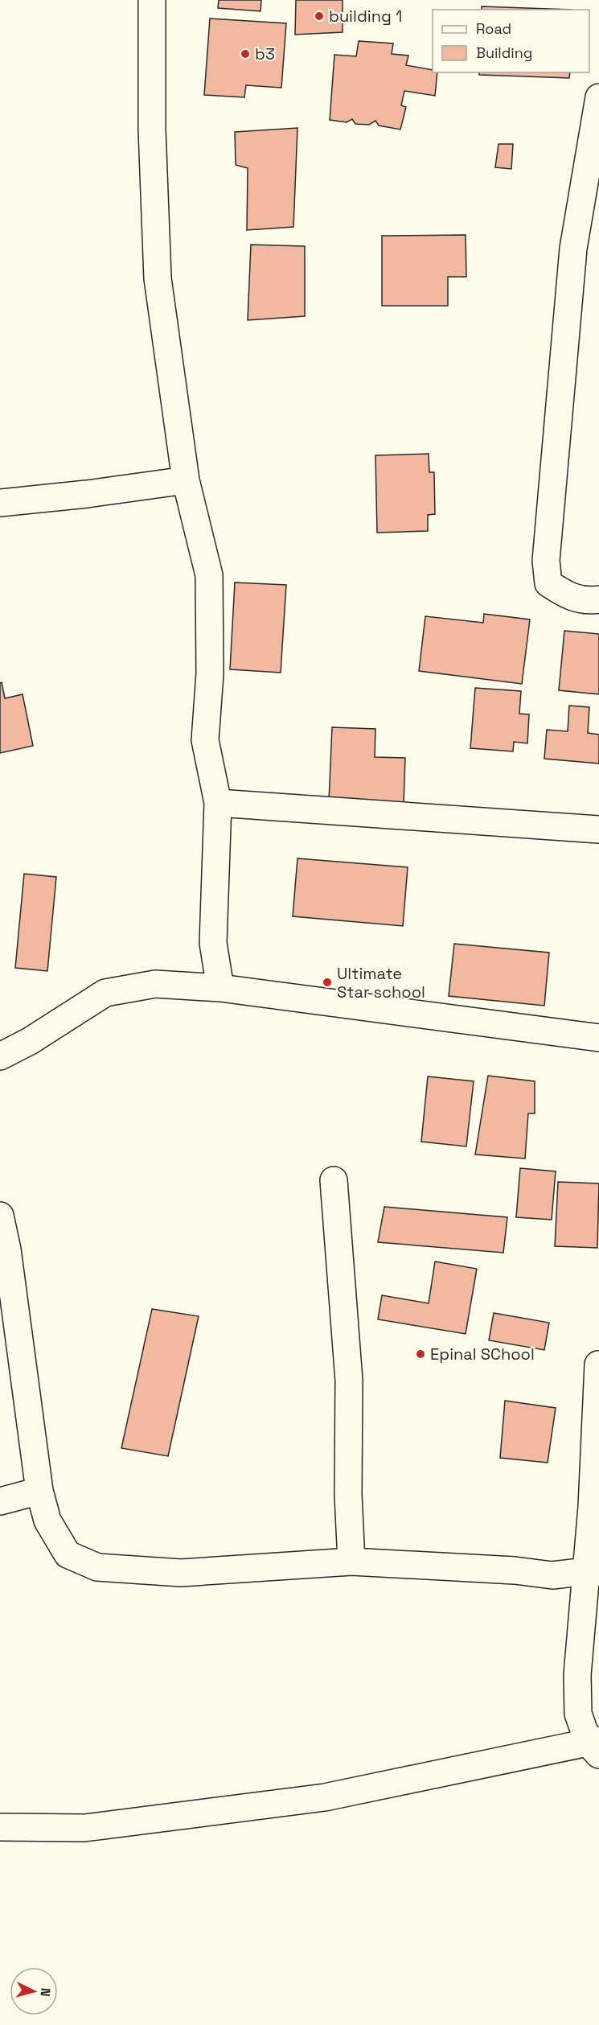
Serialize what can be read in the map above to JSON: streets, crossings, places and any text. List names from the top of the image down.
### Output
{
  "places": [
    "building 1",
    "b3",
    "Ultimate Star school",
    "Epinal SChool"
  ],
  "legend": ["Road", "Building"],
  "north": "right"
}
